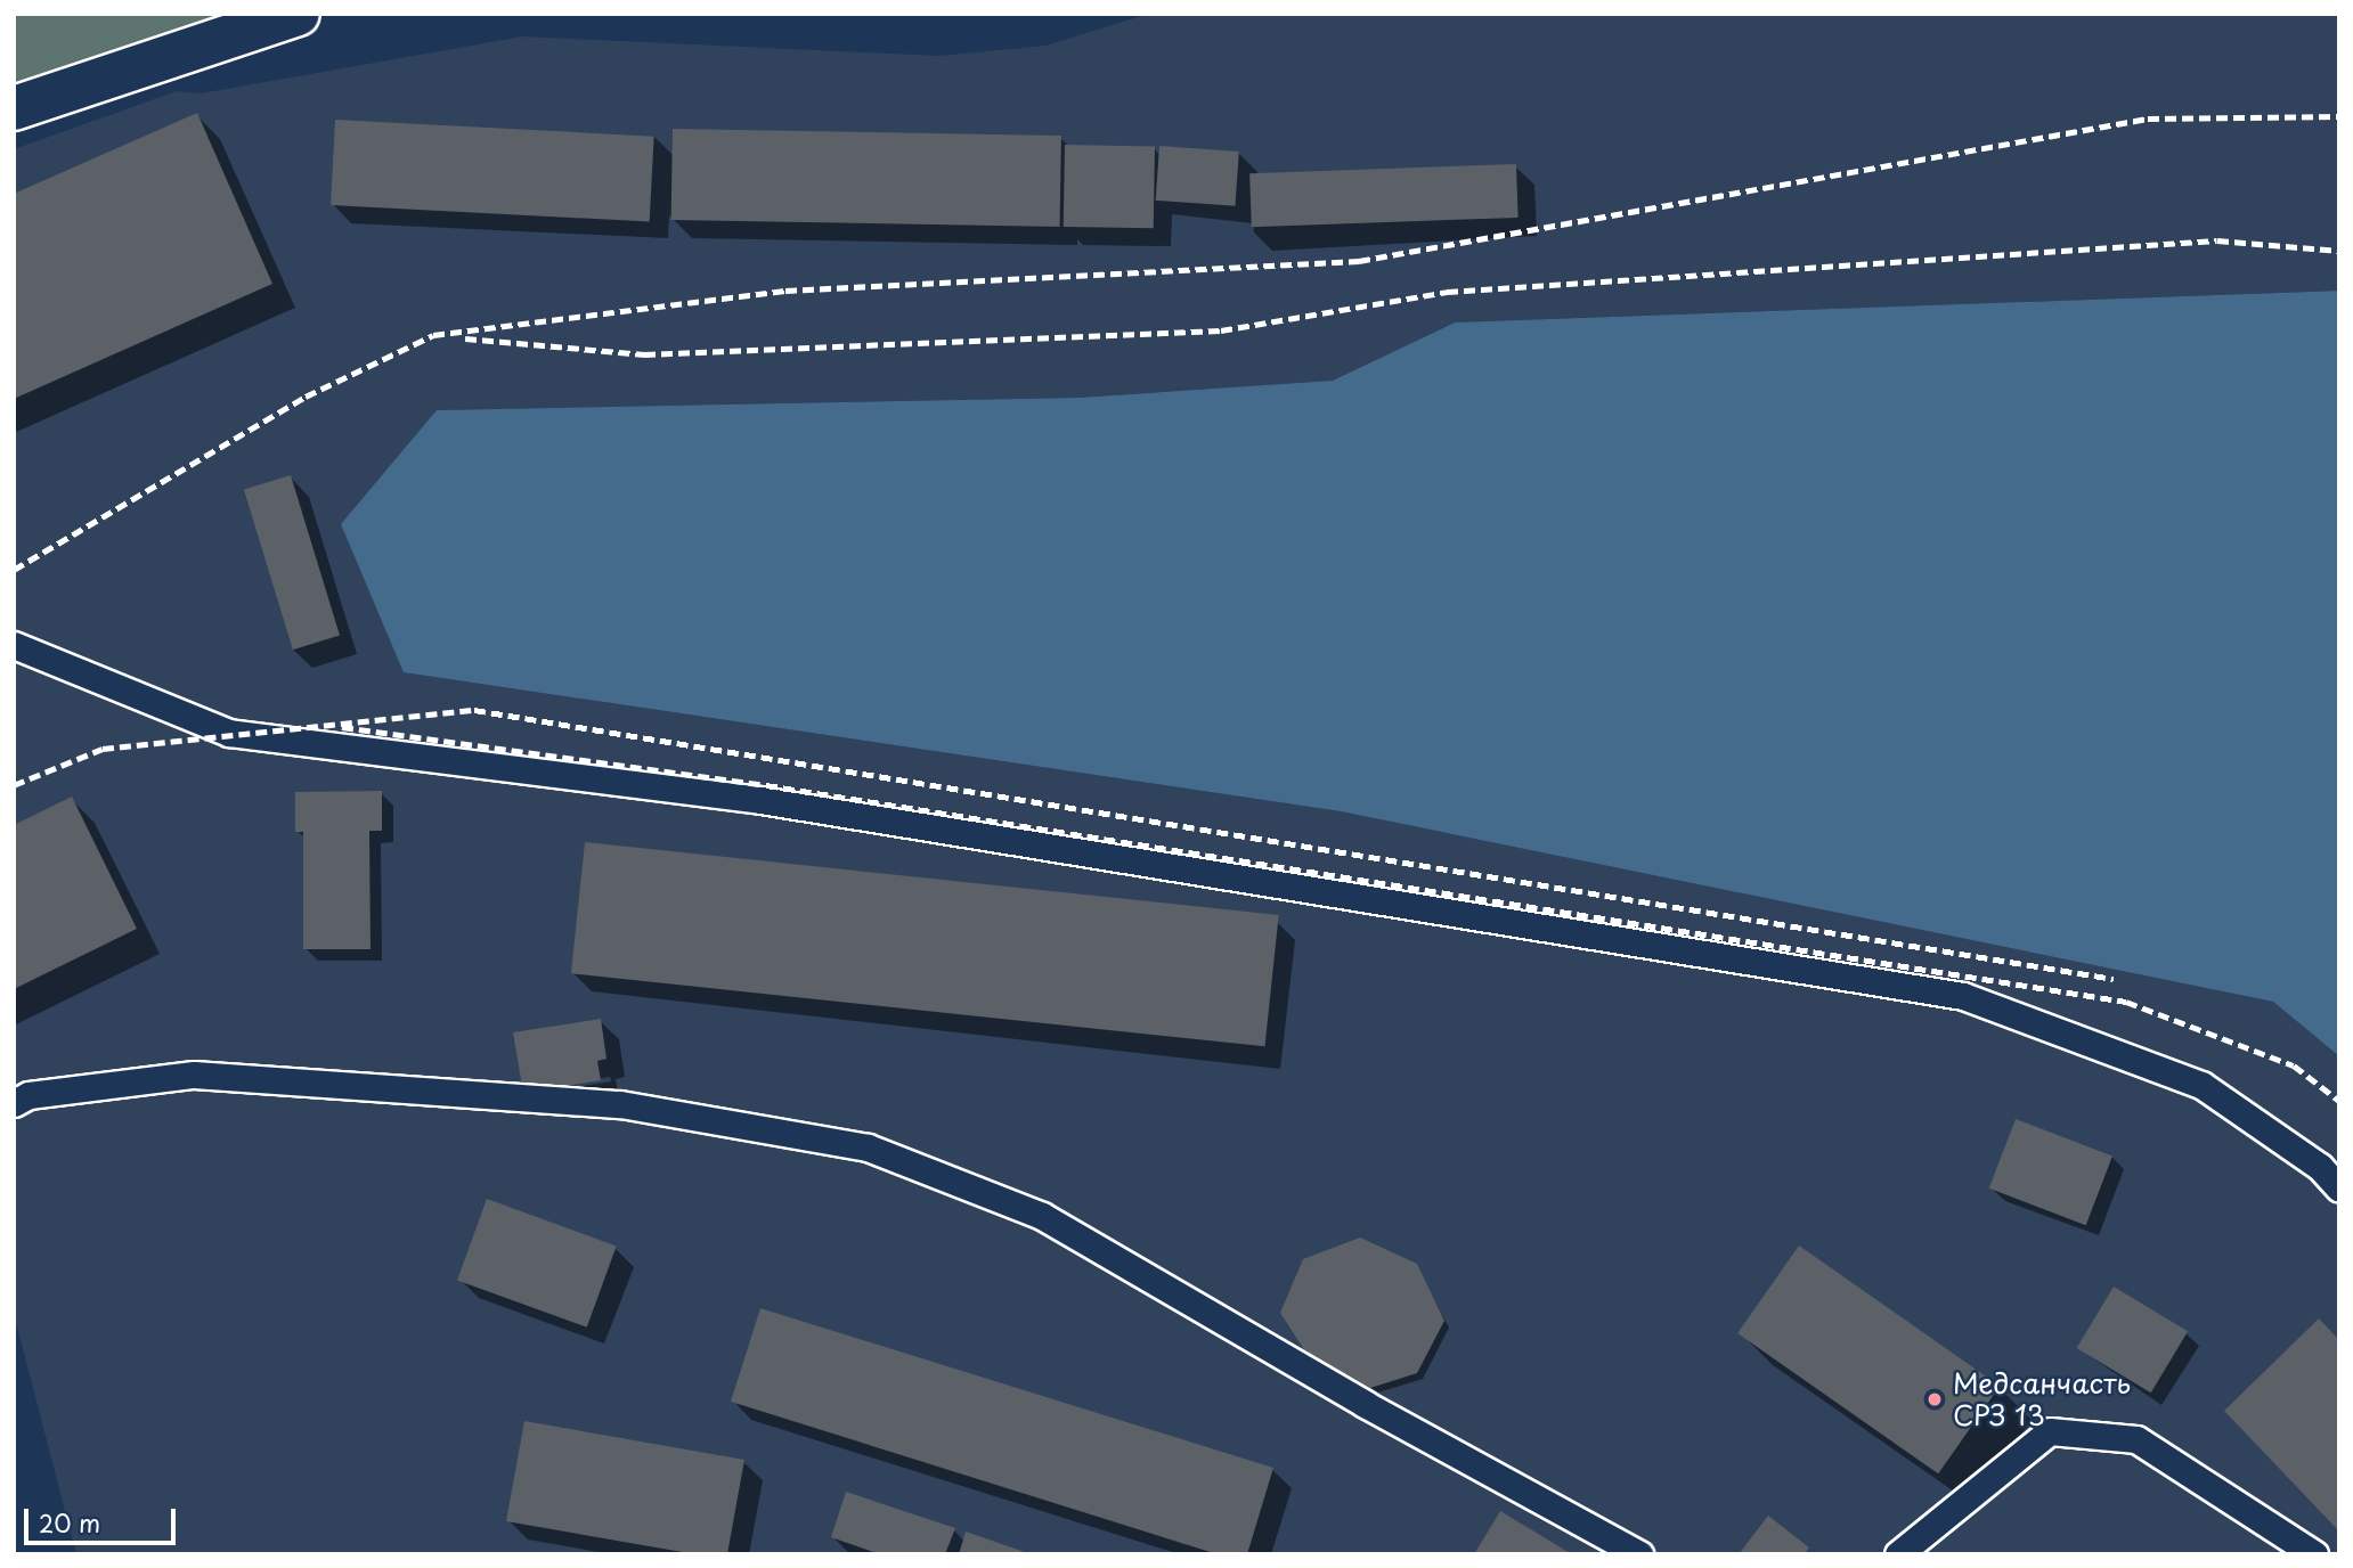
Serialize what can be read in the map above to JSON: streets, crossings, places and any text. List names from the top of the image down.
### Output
{
  "places": ["Медсанчасть СРЗ 13"],
  "scale_bar": "20 m"
}
